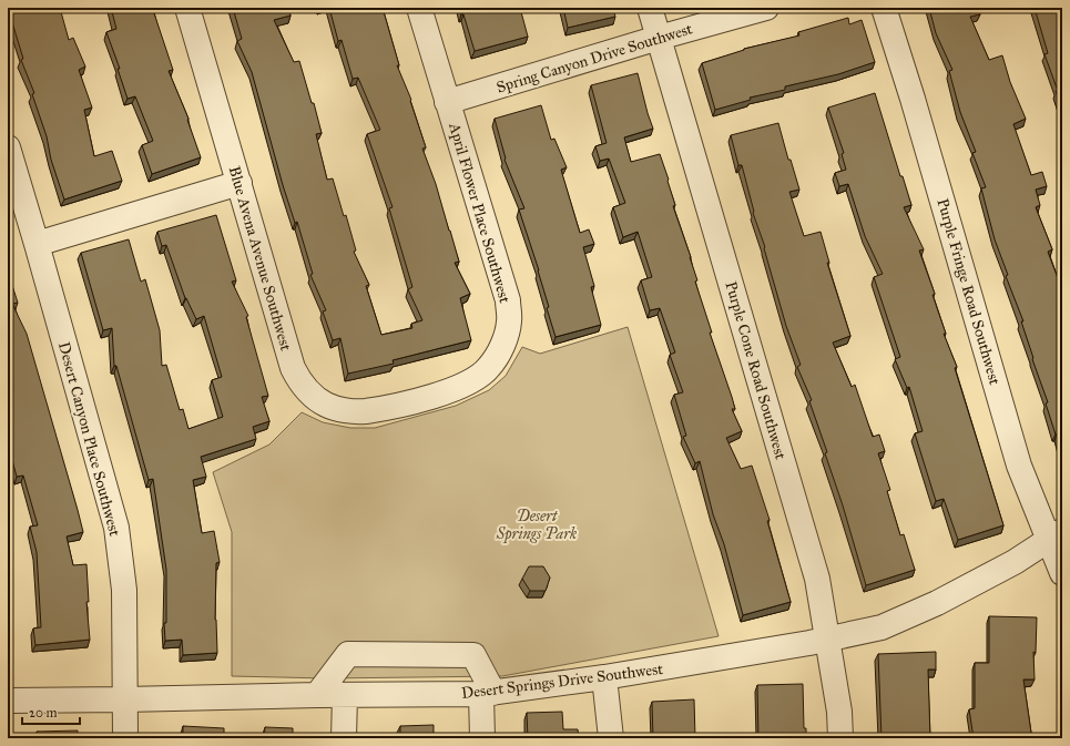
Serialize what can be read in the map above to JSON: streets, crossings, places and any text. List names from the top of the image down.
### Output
{
  "streets": {
    "street": [
      "Spring Canyon Drive Southwest",
      "April Flower Place Southwest",
      "Blue Avena Avenue Southwest",
      "Purple Fringe Road Southwest",
      "Purple Cone Road Southwest",
      "Desert Canyon Place Southwest",
      "Desert Springs Drive Southwest"
    ]
  },
  "crossings": [
    ["Spring Canyon Drive Southwest", "April Flower Place Southwest"],
    ["Spring Canyon Drive Southwest", "Purple Cone Road Southwest"],
    ["April Flower Place Southwest", "Blue Avena Avenue Southwest"],
    ["Purple Fringe Road Southwest", "Desert Springs Drive Southwest"],
    ["Purple Cone Road Southwest", "Desert Springs Drive Southwest"],
    ["Desert Canyon Place Southwest", "Desert Springs Drive Southwest"]
  ],
  "parks": ["Desert Springs Park"],
  "scale_bar": "20 m"
}
